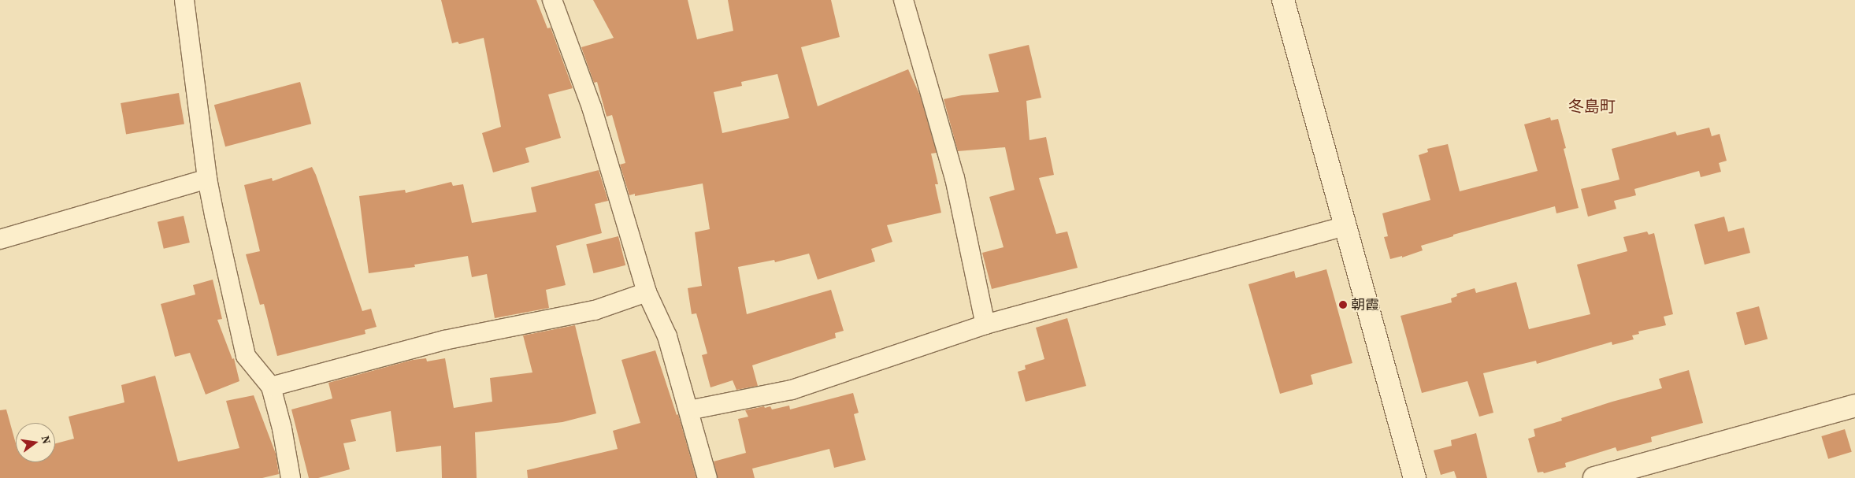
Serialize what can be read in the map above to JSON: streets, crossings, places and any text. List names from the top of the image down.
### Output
{
  "districts": ["冬島町"],
  "places": ["朝霞"],
  "north": "right"
}
